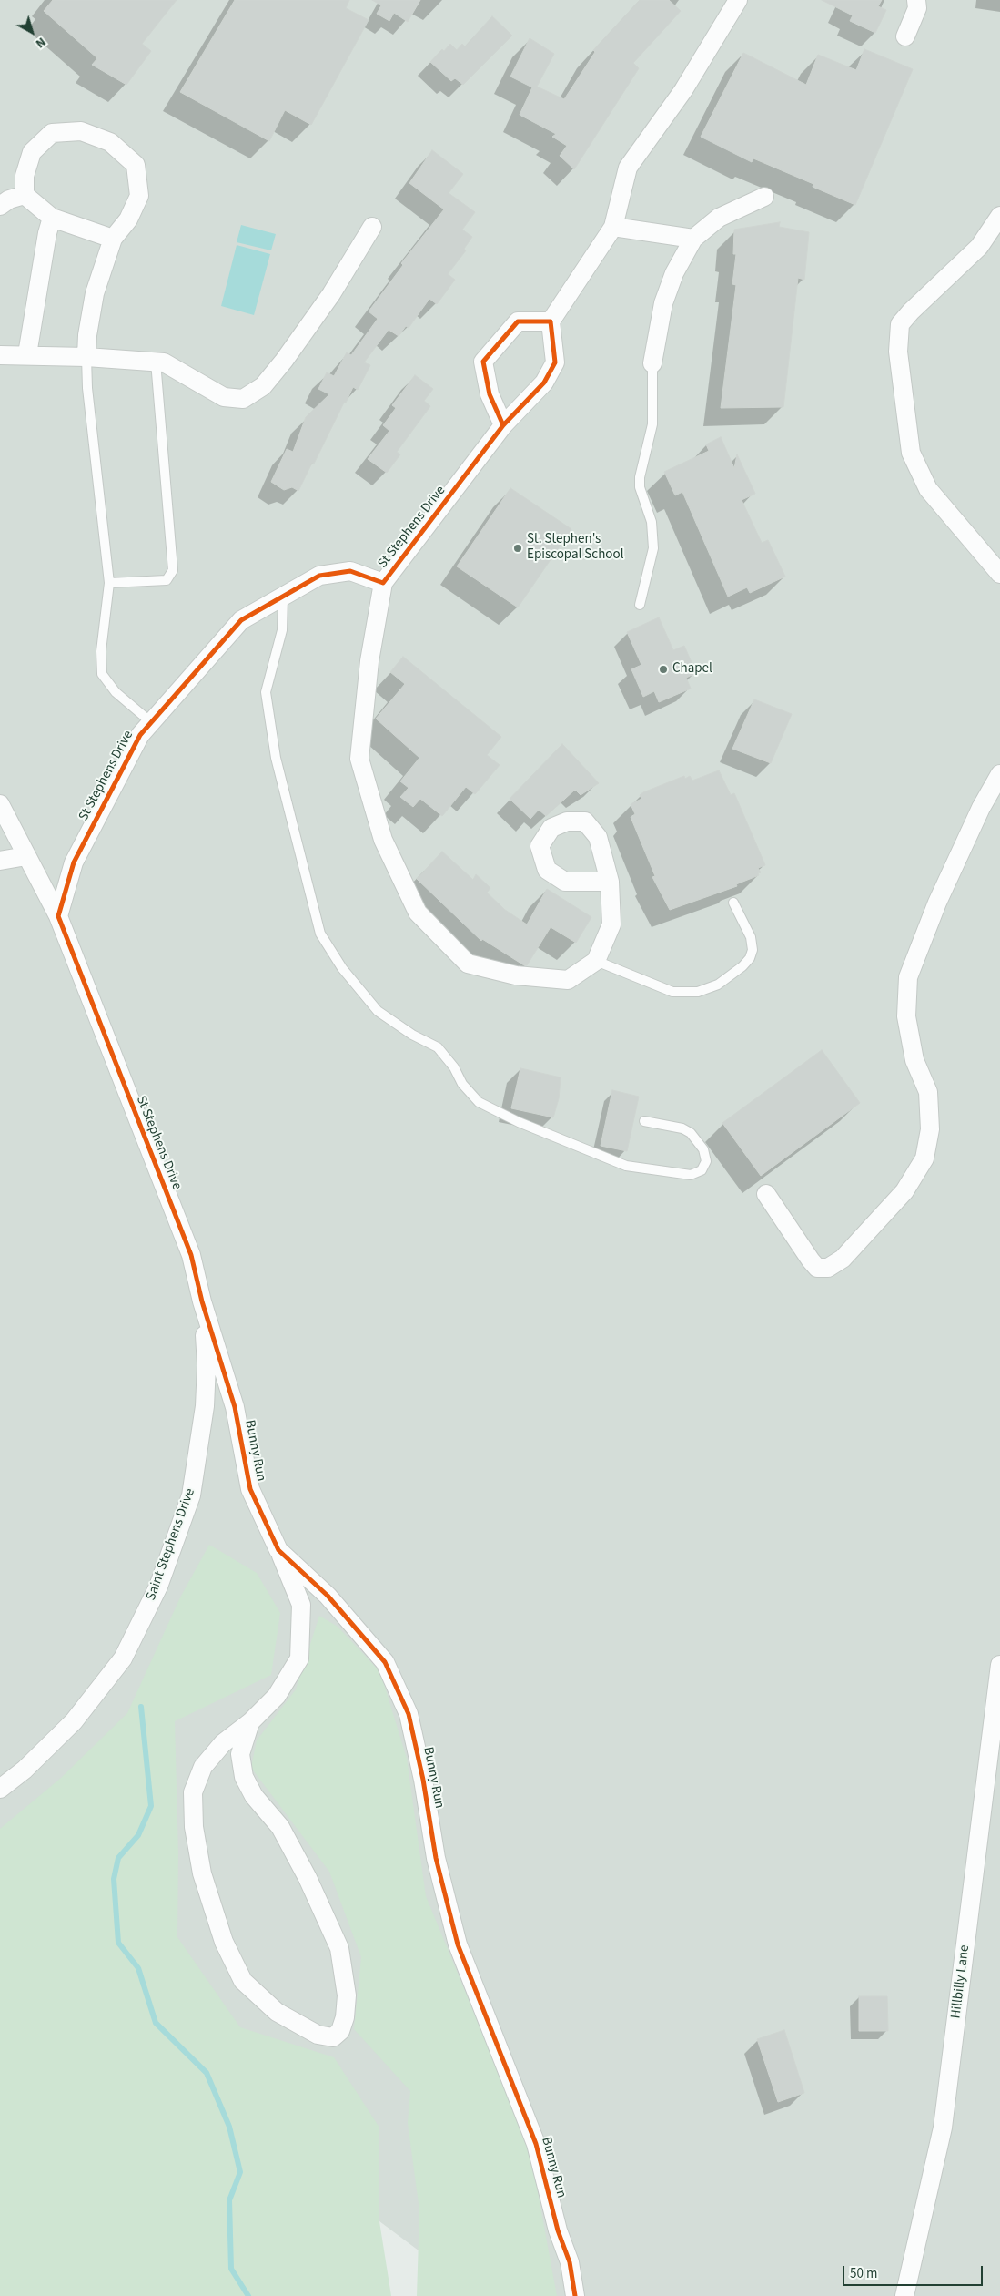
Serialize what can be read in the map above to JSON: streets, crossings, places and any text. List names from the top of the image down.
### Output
{
  "streets": {
    "street": [
      "St Stephens Drive",
      "Bunny Run",
      "Saint Stephens Drive",
      "Hillbilly Lane"
    ]
  },
  "crossings": [
    ["St Stephens Drive", "Bunny Run"],
    ["St Stephens Drive", "Saint Stephens Drive"],
    ["Bunny Run", "Saint Stephens Drive"]
  ],
  "places": ["St. Stephen's Episcopal School", "Chapel"],
  "scale_bar": "50 m",
  "north": "bottom right"
}
